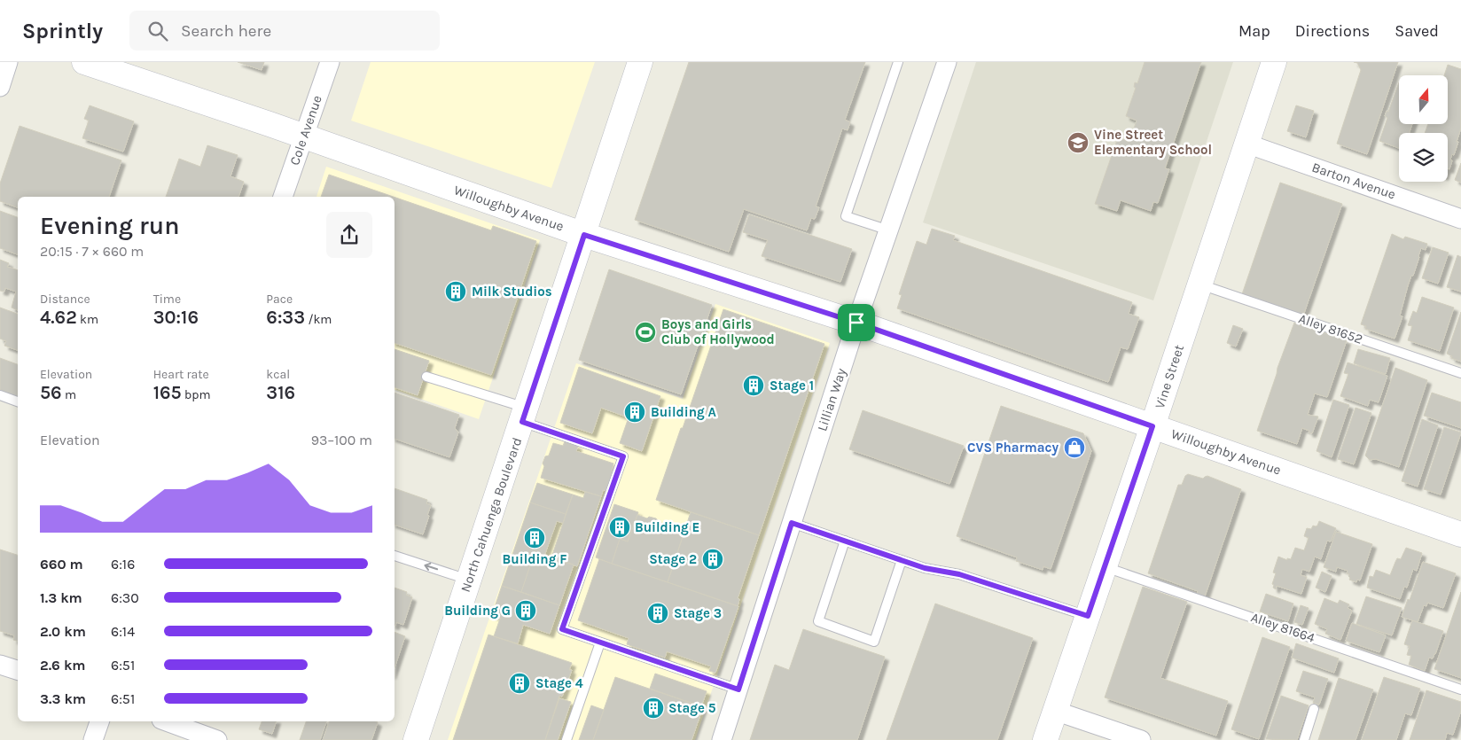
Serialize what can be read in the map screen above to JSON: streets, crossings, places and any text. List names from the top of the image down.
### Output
{
  "streets": {
    "street": [
      "Cole Avenue",
      "Barton Avenue",
      "Willoughby Avenue",
      "Vine Street",
      "Lillian Way",
      "North Cahuenga Boulevard"
    ],
    "lane": ["Alley 81652", "Alley 81664"]
  },
  "crossings": [
    ["Cole Avenue", "Willoughby Avenue"],
    ["Barton Avenue", "Vine Street"],
    ["Willoughby Avenue", "Vine Street"],
    ["Willoughby Avenue", "Lillian Way"],
    ["Willoughby Avenue", "North Cahuenga Boulevard"],
    ["Alley 81652", "Vine Street"],
    ["Vine Street", "Alley 81664"]
  ],
  "places": {
    "school or university": ["Vine Street Elementary School"],
    "building": [
      "Milk Studios",
      "Stage 1",
      "Building A",
      "Building E",
      "Building F",
      "Stage 2",
      "Building G",
      "Stage 3",
      "Stage 4",
      "Stage 5"
    ],
    "sports": ["Boys and Girls Club of Hollywood"],
    "shop": ["CVS Pharmacy"]
  },
  "north": "top",
  "page": {
    "header": "Sprintly",
    "search": "Search here",
    "nav": ["Map", "Directions", "Saved"],
    "heading": ["Evening run", "20:15 · 7 × 660 m"],
    "stats": [
      ["Distance", "4.62 km"],
      ["Time", "30:16"],
      ["Pace", "6:33 /km"],
      ["Elevation", "56 m"],
      ["Heart rate", "165 bpm"],
      ["kcal", "316"]
    ],
    "chart": ["Elevation", "93–100 m"],
    "list": [
      {
        "name": "660 m",
        "note": "6:16"
      },
      {
        "name": "1.3 km",
        "note": "6:30"
      },
      {
        "name": "2.0 km",
        "note": "6:14"
      },
      {
        "name": "2.6 km",
        "note": "6:51"
      },
      {
        "name": "3.3 km",
        "note": "6:51"
      }
    ]
  }
}
